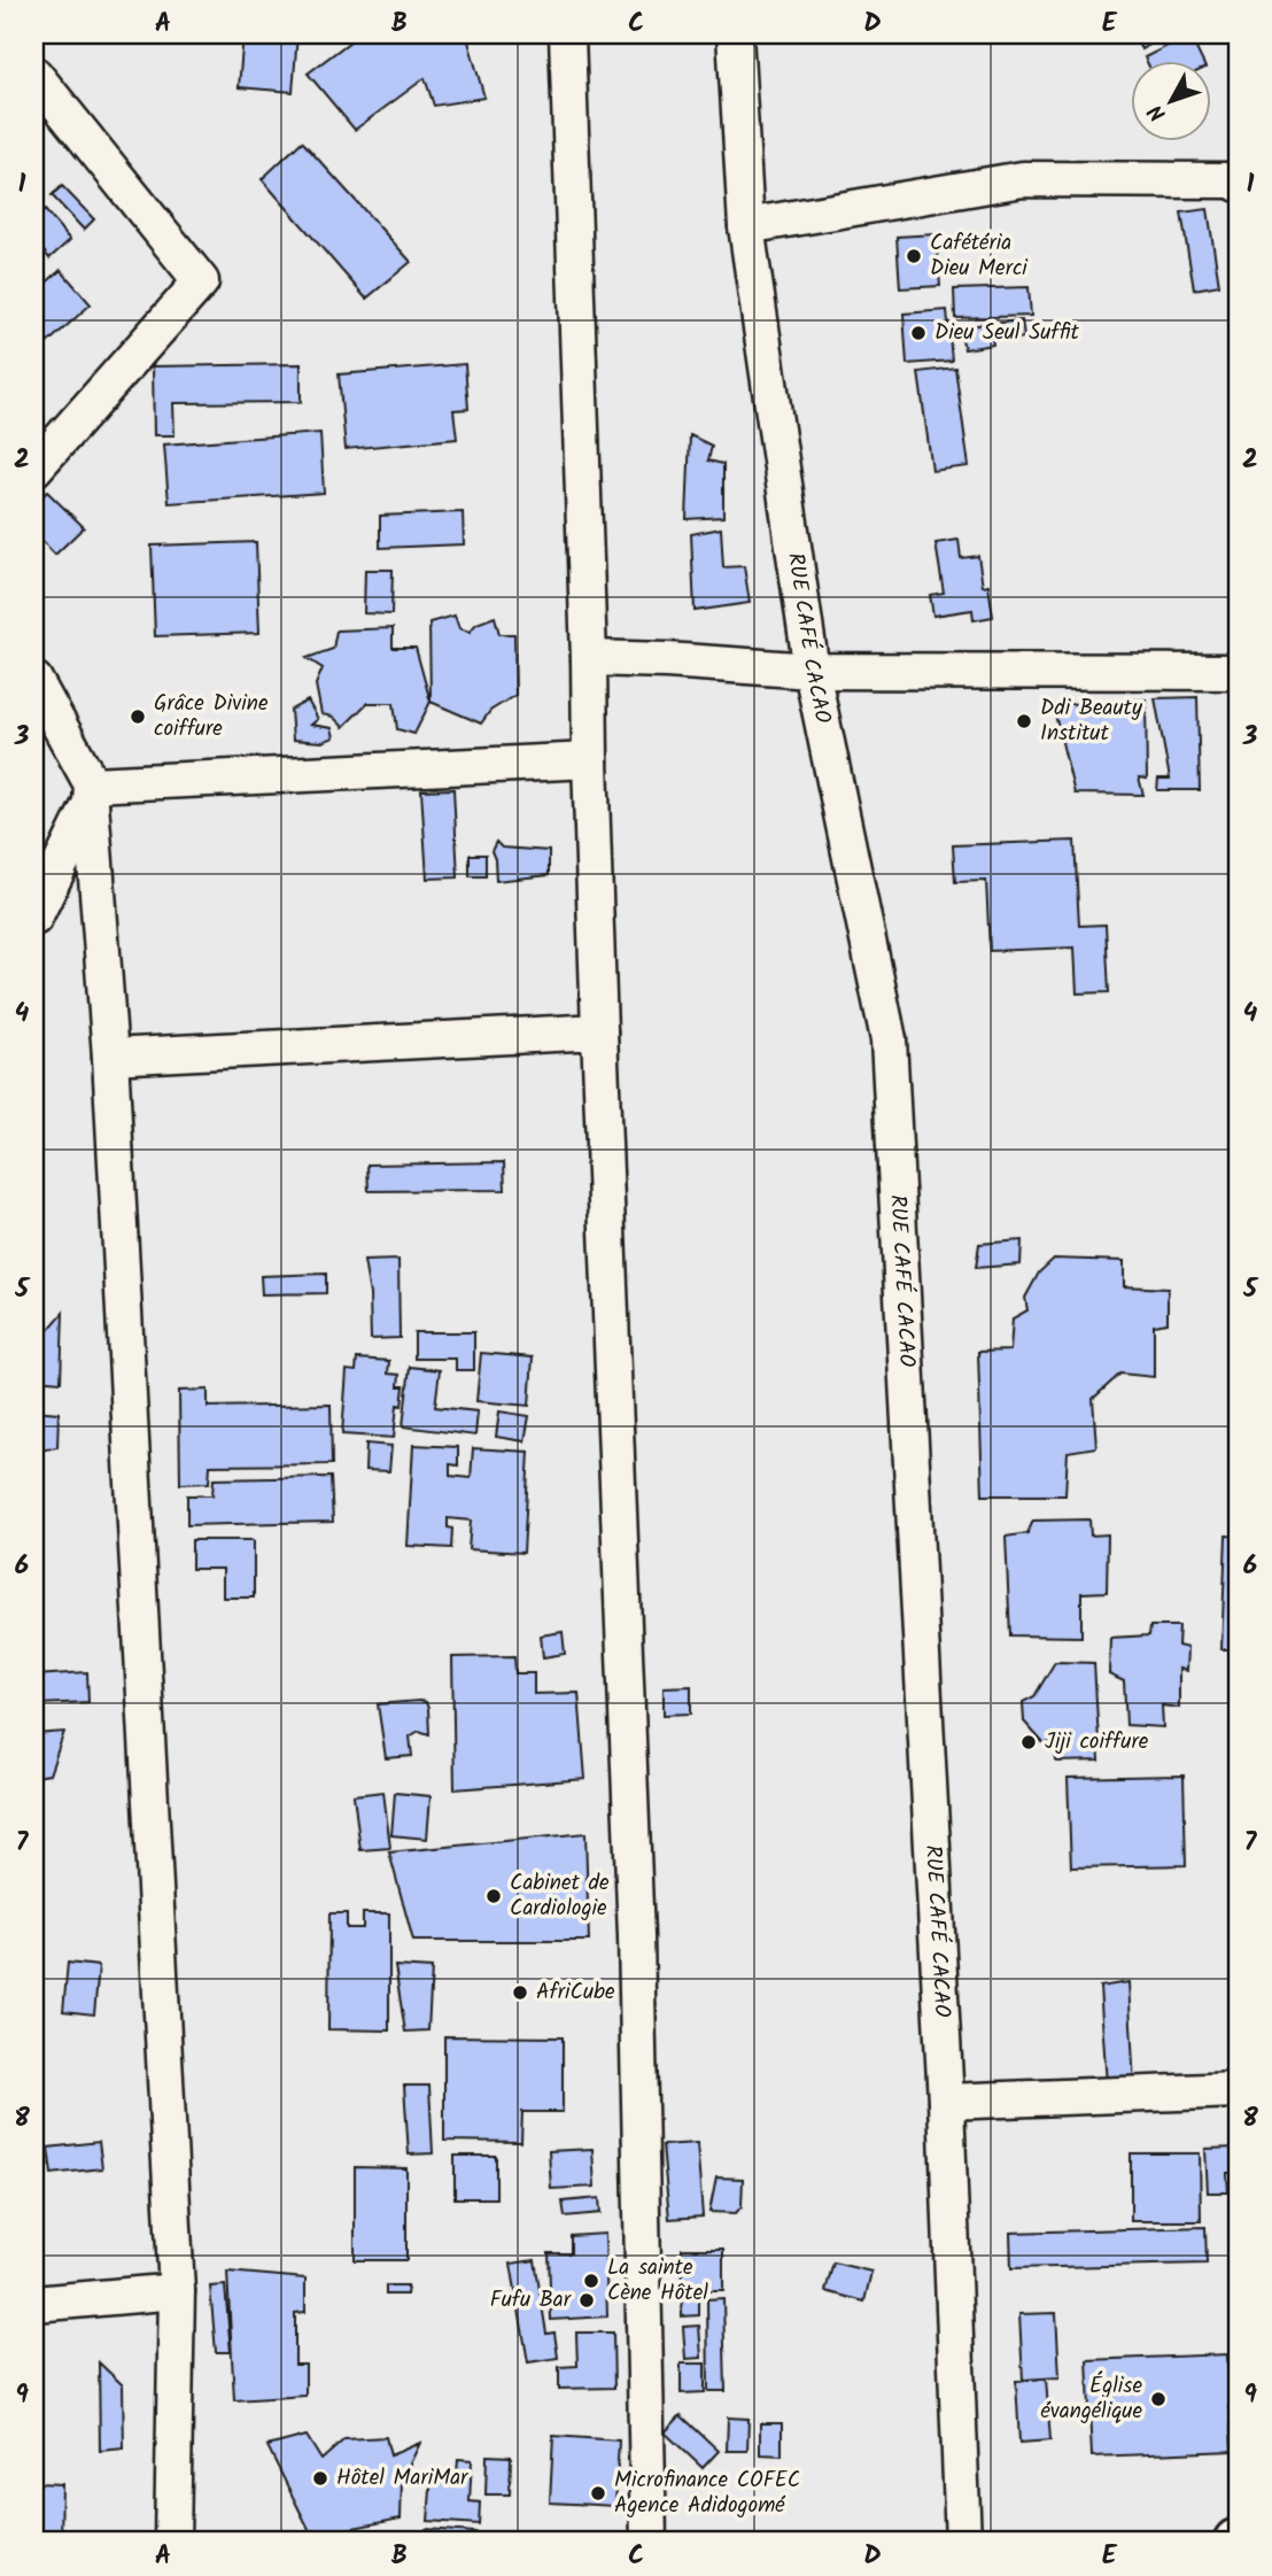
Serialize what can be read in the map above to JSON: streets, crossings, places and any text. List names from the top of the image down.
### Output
{
  "streets": {
    "street": ["RUE CAFÉ CACAO"]
  },
  "places": [
    "Cafétéria Dieu Merci",
    "Dieu Seul Suffit",
    "Grâce Divine coiffure",
    "Ddi Beauty Institut",
    "Jiji coiffure",
    "Cabinet de Cardiologie",
    "AfriCube",
    "La sainte Cène Hôtel",
    "Fufu Bar",
    "Église évangélique",
    "Hôtel MariMar",
    "Microfinance COFEC Agence Adidogomé"
  ],
  "north": "bottom left",
  "grid": {
    "columns": [
      "A",
      "B",
      "C",
      "D",
      "E"
    ],
    "rows": [
      "1",
      "2",
      "3",
      "4",
      "5",
      "6",
      "7",
      "8",
      "9"
    ]
  }
}
